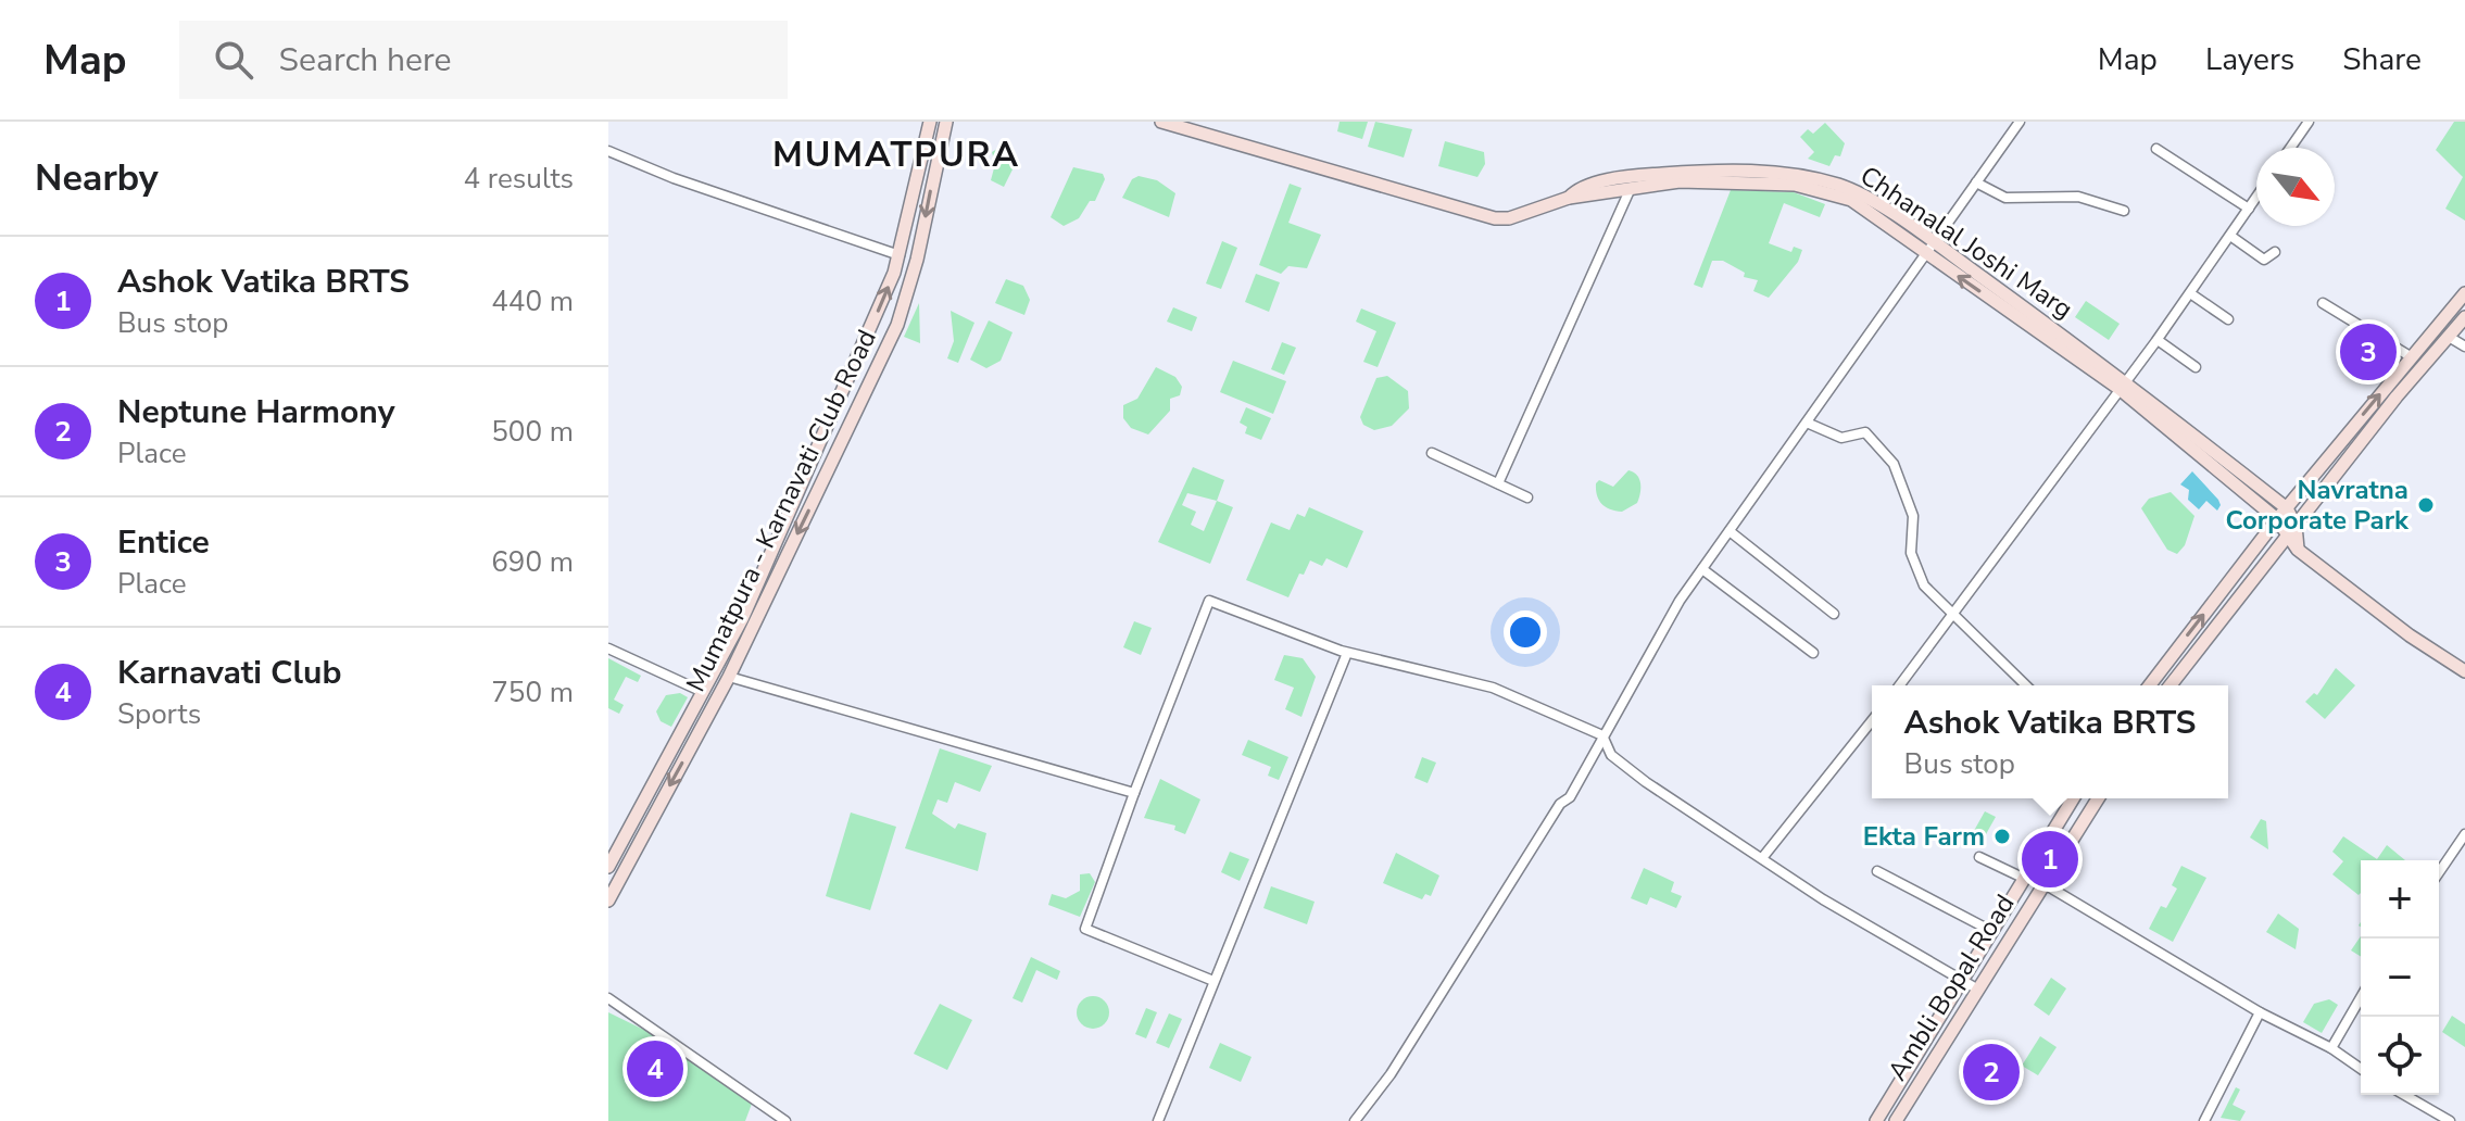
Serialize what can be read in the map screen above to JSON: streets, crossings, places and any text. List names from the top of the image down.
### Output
{
  "streets": {
    "street": ["Chhanalal Joshi Marg", "Mumatpura - Karnavati Club Road", "Ambli Bopal Road"]
  },
  "districts": ["MUMATPURA"],
  "places": ["Navratna Corporate Park", "Ekta Farm"],
  "north": "bottom right",
  "page": {
    "header": "Map",
    "search": "Search here",
    "nav": ["Map", "Layers", "Share"],
    "heading": ["Nearby", "4 results"],
    "list": [
      {
        "mark": "1",
        "name": "Ashok Vatika BRTS",
        "note": "Bus stop",
        "value": "440 m"
      },
      {
        "mark": "2",
        "name": "Neptune Harmony",
        "note": "Place",
        "value": "500 m"
      },
      {
        "mark": "3",
        "name": "Entice",
        "note": "Place",
        "value": "690 m"
      },
      {
        "mark": "4",
        "name": "Karnavati Club",
        "note": "Sports",
        "value": "750 m"
      }
    ],
    "pins": [
      "3",
      "1",
      "4",
      "2"
    ],
    "popup": ["Ashok Vatika BRTS", "Bus stop"],
    "map_buttons": ["+", "−"]
  }
}
